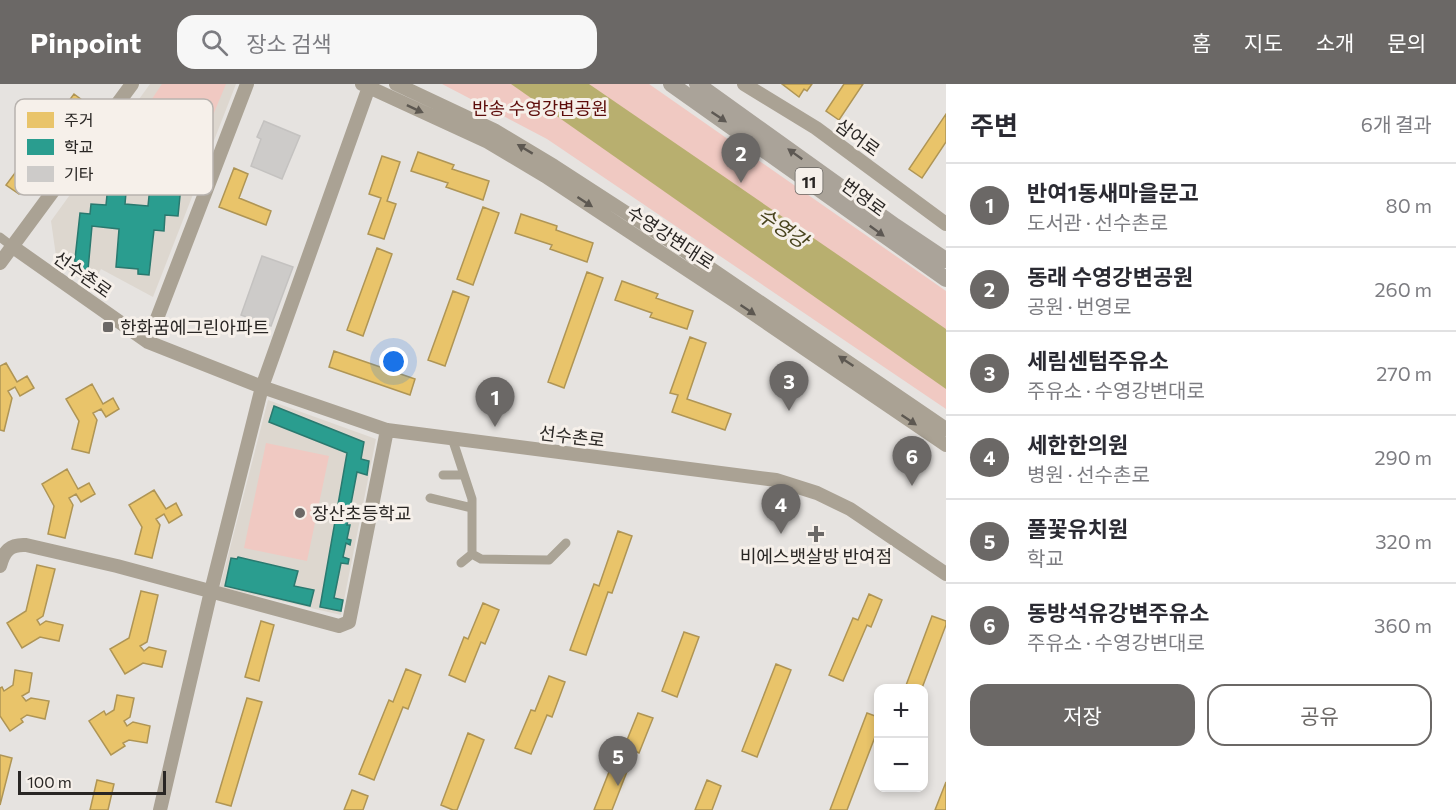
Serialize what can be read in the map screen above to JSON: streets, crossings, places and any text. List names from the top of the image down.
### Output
{
  "streets": {
    "highway": ["11", "번영로"],
    "main road": ["삼어로", "수영강변대로", "선수촌로"]
  },
  "water": ["수영강"],
  "parks": ["반송 수영강변공원"],
  "places": {
    "transit": ["한화꿈에그린아파트"],
    "other": ["장산초등학교"],
    "health": ["비에스뱃살방 반여점"]
  },
  "legend": ["주거", "학교", "기타"],
  "scale_bar": "100 m",
  "page": {
    "header": "Pinpoint",
    "search": "장소 검색",
    "nav": [
      "홈",
      "지도",
      "소개",
      "문의"
    ],
    "heading": ["주변", "6개 결과"],
    "pins": [
      "2",
      "3",
      "1",
      "6",
      "4",
      "5"
    ],
    "list": [
      {
        "mark": "1",
        "name": "반여1동새마을문고",
        "note": "도서관 · 선수촌로",
        "value": "80 m"
      },
      {
        "mark": "2",
        "name": "동래 수영강변공원",
        "note": "공원 · 번영로",
        "value": "260 m"
      },
      {
        "mark": "3",
        "name": "세림센텀주유소",
        "note": "주유소 · 수영강변대로",
        "value": "270 m"
      },
      {
        "mark": "4",
        "name": "세한한의원",
        "note": "병원 · 선수촌로",
        "value": "290 m"
      },
      {
        "mark": "5",
        "name": "풀꽃유치원",
        "note": "학교",
        "value": "320 m"
      },
      {
        "mark": "6",
        "name": "동방석유강변주유소",
        "note": "주유소 · 수영강변대로",
        "value": "360 m"
      }
    ],
    "buttons": ["저장", "공유"],
    "map_buttons": ["+", "−"],
    "scale": "100 m"
  }
}
